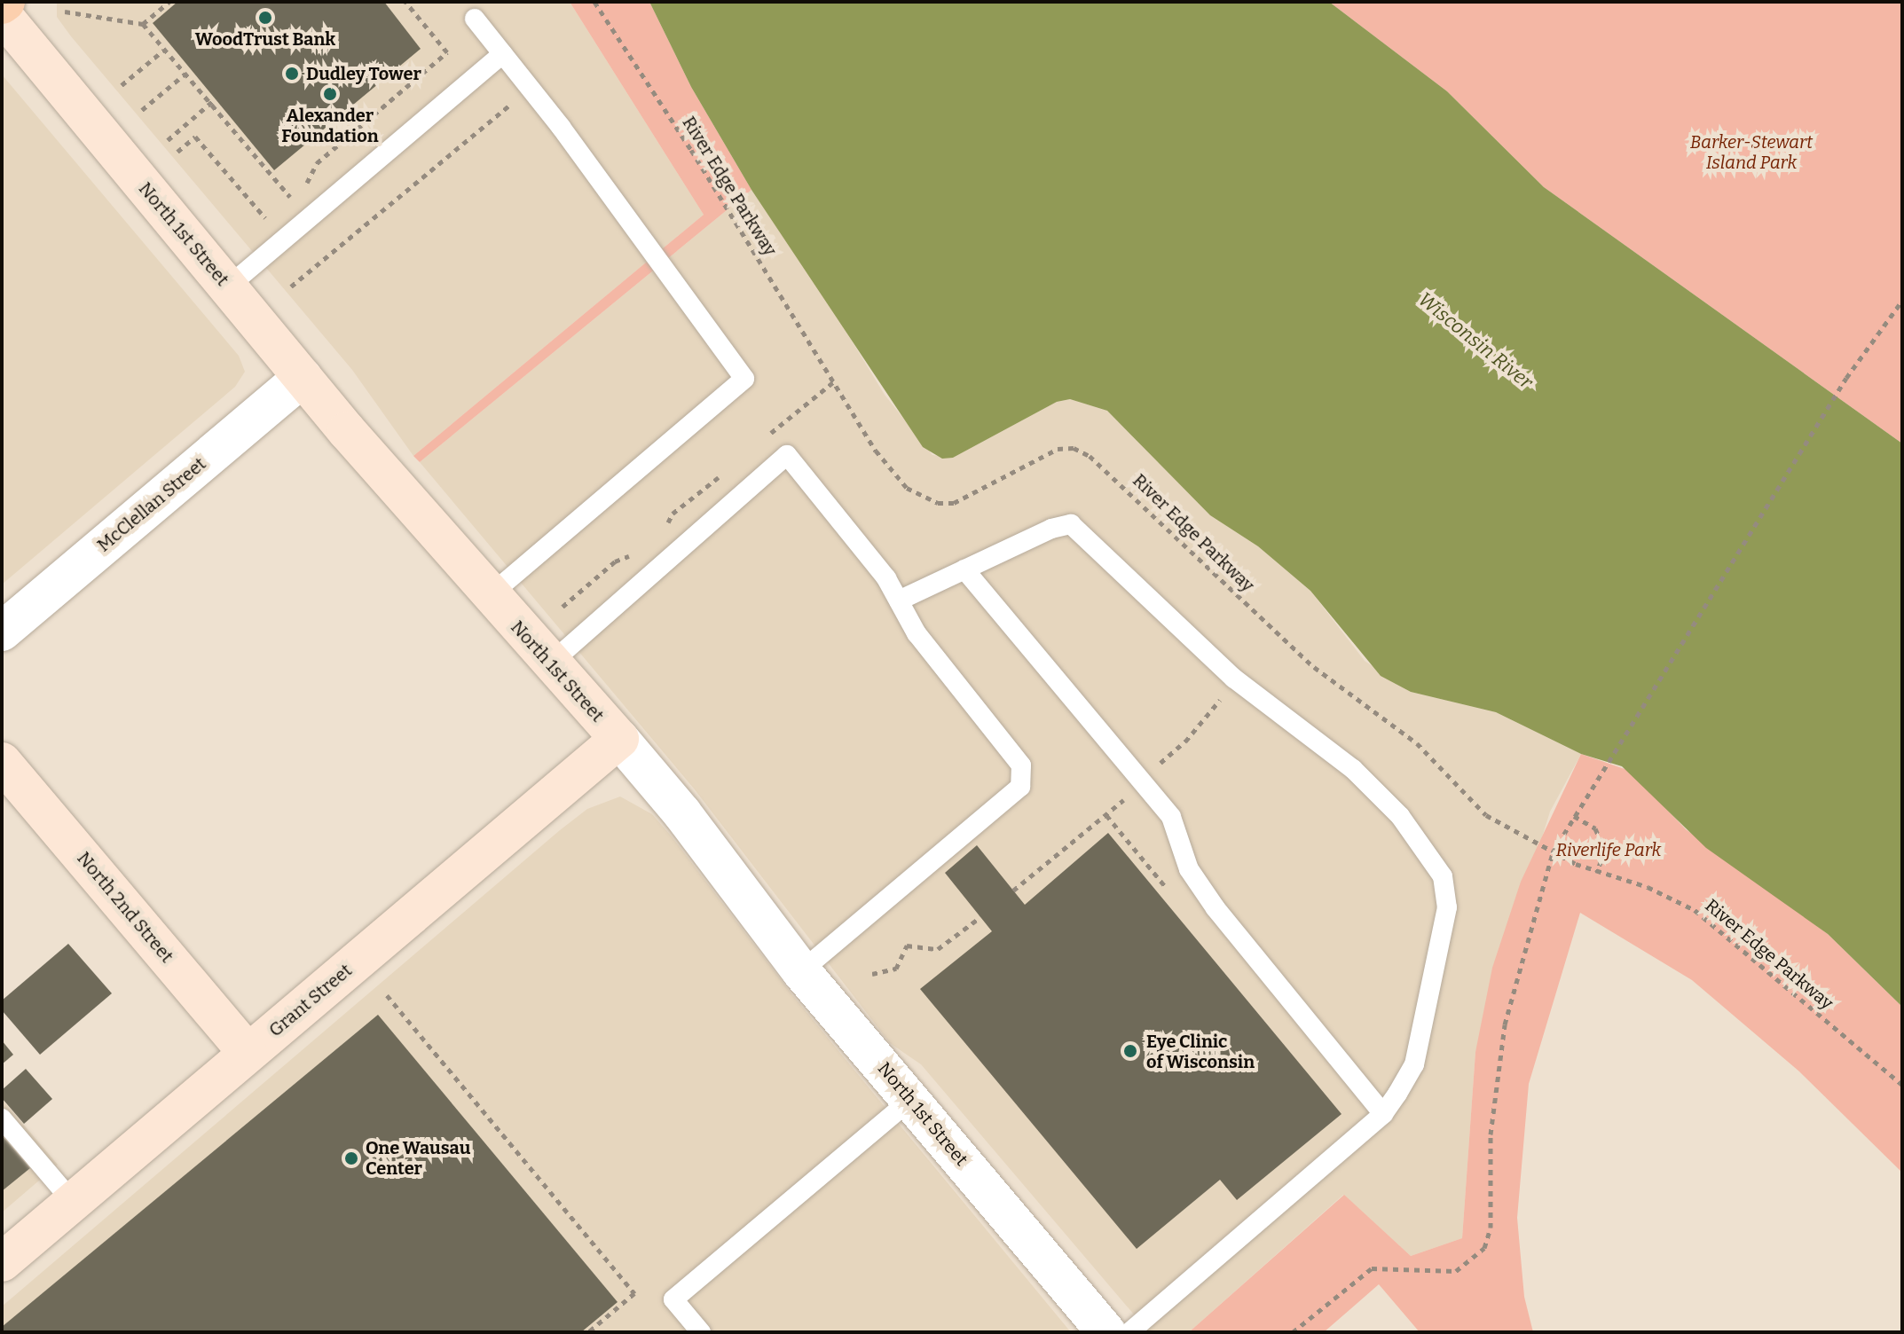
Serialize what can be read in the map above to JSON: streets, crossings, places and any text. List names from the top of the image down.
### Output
{
  "streets": {
    "street": [
      "North 1st Street",
      "McClellan Street",
      "North 2nd Street",
      "Grant Street"
    ],
    "path": ["River Edge Parkway"]
  },
  "crossings": [
    ["North 1st Street", "McClellan Street"],
    ["North 1st Street", "Grant Street"],
    ["North 2nd Street", "Grant Street"]
  ],
  "water": ["Wisconsin River"],
  "parks": ["Barker-Stewart Island Park", "Riverlife Park"],
  "places": [
    "WoodTrust Bank",
    "Dudley Tower",
    "Alexander Foundation",
    "Eye Clinic of Wisconsin",
    "One Wausau Center"
  ]
}
